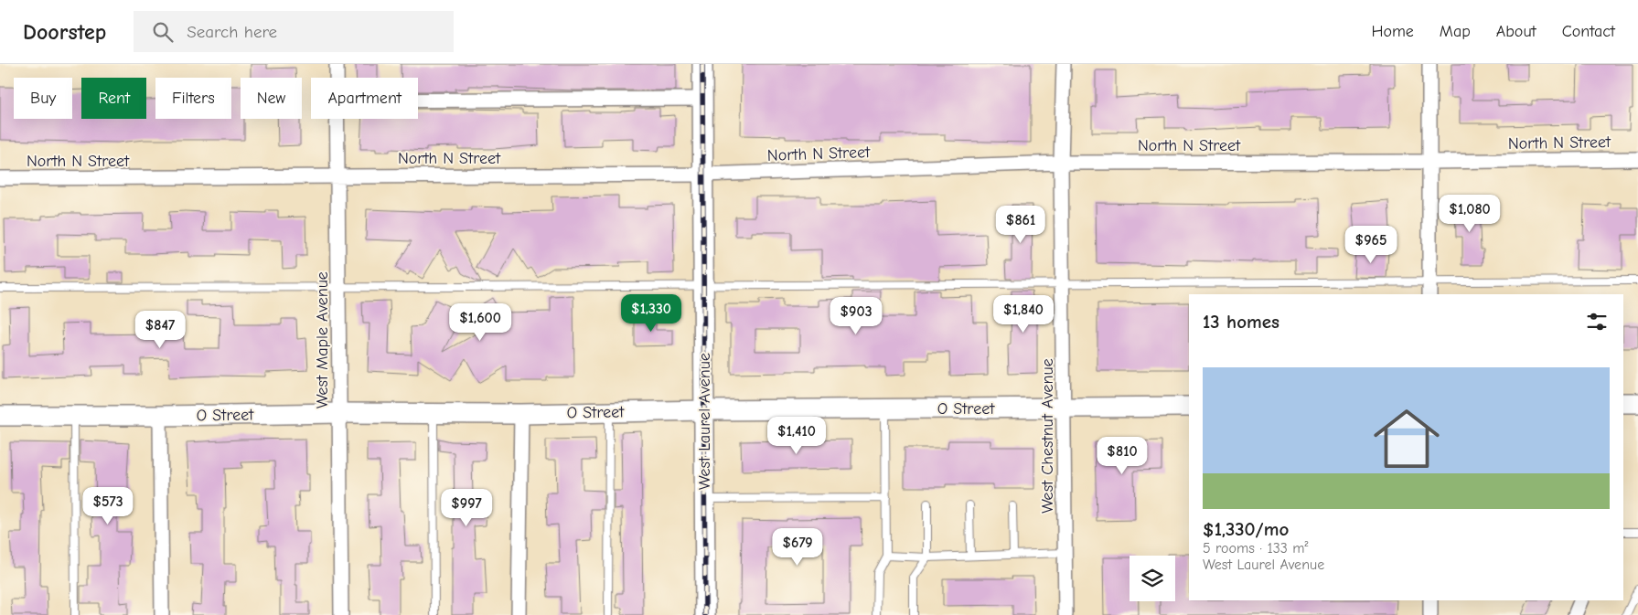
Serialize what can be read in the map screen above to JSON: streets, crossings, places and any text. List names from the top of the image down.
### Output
{
  "streets": {
    "street": [
      "North N Street",
      "West Maple Avenue",
      "O Street",
      "West Laurel Avenue",
      "West Chestnut Avenue"
    ]
  },
  "crossings": [
    ["North N Street", "West Maple Avenue"],
    ["North N Street", "West Laurel Avenue"],
    ["North N Street", "West Chestnut Avenue"],
    ["West Maple Avenue", "O Street"],
    ["O Street", "West Laurel Avenue"],
    ["O Street", "West Chestnut Avenue"]
  ],
  "page": {
    "header": "Doorstep",
    "search": "Search here",
    "nav": [
      "Home",
      "Map",
      "About",
      "Contact"
    ],
    "chip": [
      "Buy",
      "Rent",
      "Filters",
      "New",
      "Apartment"
    ],
    "price": [
      "$1,080",
      "$861",
      "$965",
      "$1,330",
      "$1,840",
      "$903",
      "$1,600",
      "$847",
      "$1,410",
      "$810",
      "$573",
      "$997",
      "$679"
    ],
    "heading": "13 homes",
    "list": [
      {
        "name": "$1,330/mo",
        "note": "5 rooms · 133 m² · West Laurel Avenue"
      }
    ]
  }
}
